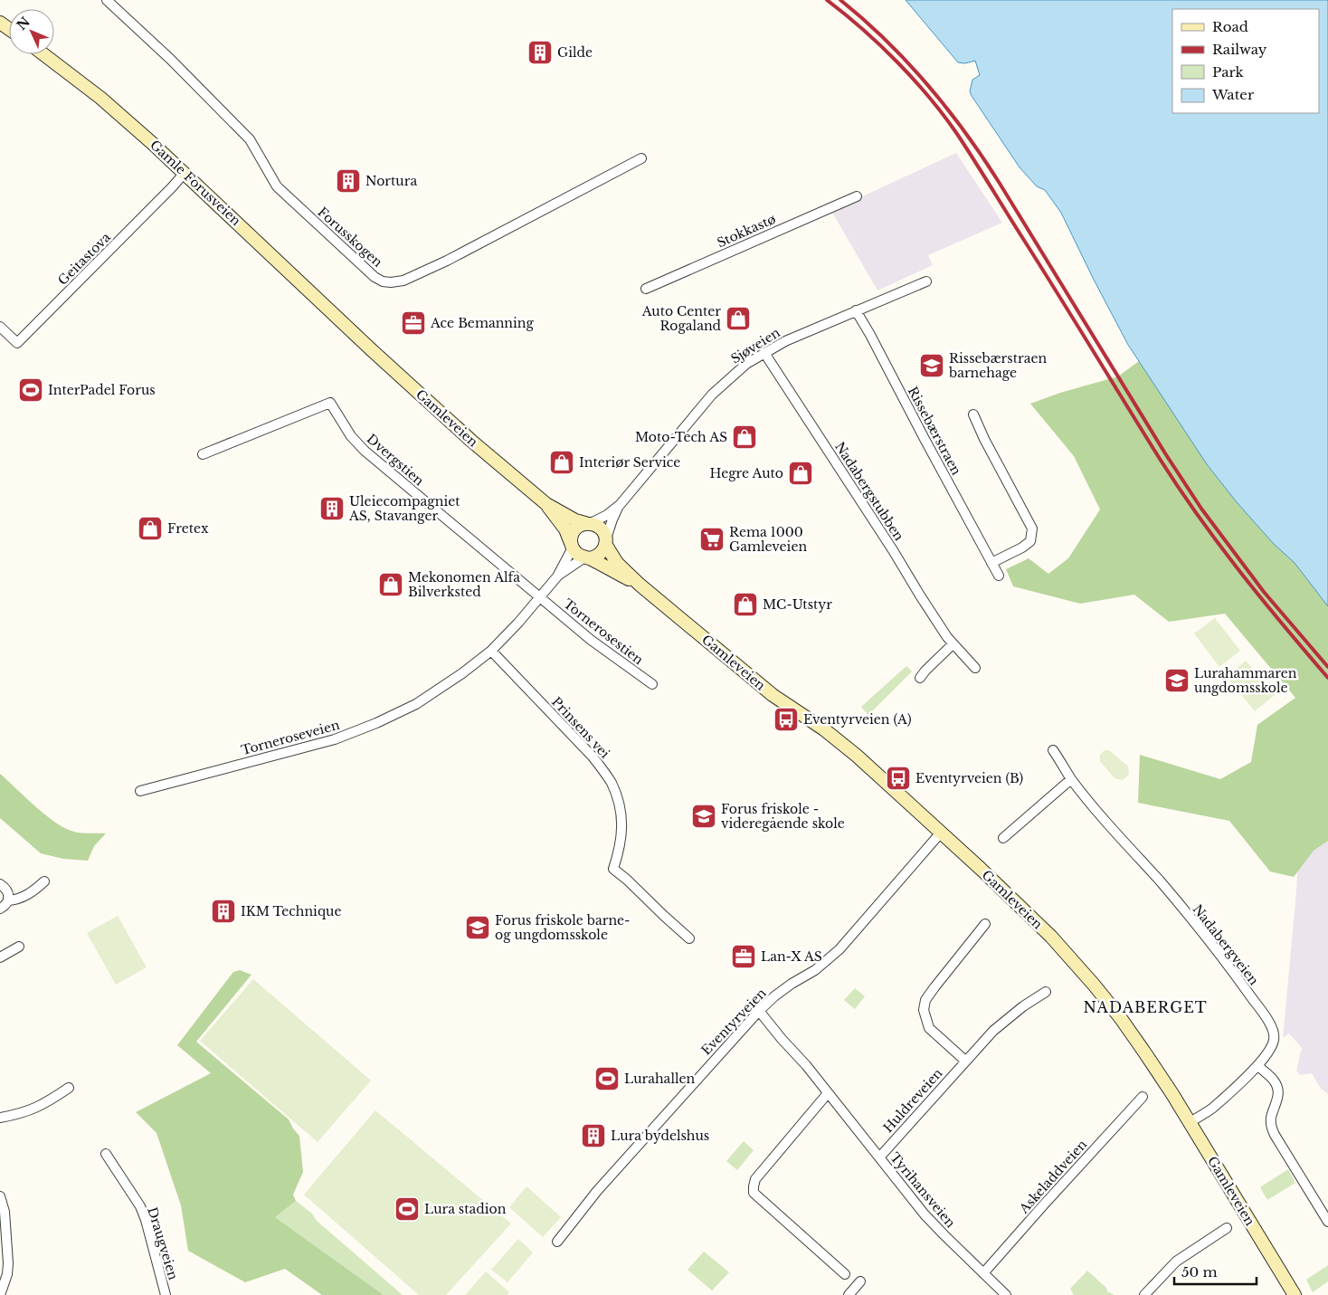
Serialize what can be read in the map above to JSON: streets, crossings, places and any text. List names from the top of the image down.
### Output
{
  "streets": {
    "main road": ["Gamle Forusveien", "Gamleveien"],
    "street": [
      "Stokkastø",
      "Forusskogen",
      "Geitastova",
      "Sjøveien",
      "Rissebærstraen",
      "Dvergstien",
      "Nadabergstubben",
      "Tornerosestien",
      "Prinsens vei",
      "Torneroseveien",
      "Nadabergveien",
      "Eventyrveien",
      "Huldreveien",
      "Askeladdveien",
      "Tyrihansveien",
      "Draugveien"
    ]
  },
  "crossings": [
    ["Gamle Forusveien", "Geitastova"],
    ["Gamle Forusveien", "Gamleveien"],
    ["Sjøveien", "Gamleveien"],
    ["Sjøveien", "Rissebærstraen"],
    ["Sjøveien", "Nadabergstubben"],
    ["Sjøveien", "Torneroseveien"],
    ["Gamleveien", "Torneroseveien"],
    ["Gamleveien", "Nadabergveien"],
    ["Gamleveien", "Eventyrveien"],
    ["Dvergstien", "Tornerosestien"],
    ["Dvergstien", "Torneroseveien"],
    ["Tornerosestien", "Torneroseveien"],
    ["Prinsens vei", "Torneroseveien"],
    ["Eventyrveien", "Tyrihansveien"],
    ["Huldreveien", "Tyrihansveien"],
    ["Askeladdveien", "Tyrihansveien"]
  ],
  "districts": ["NADABERGET"],
  "places": {
    "building": [
      "Gilde",
      "Nortura",
      "Uleiecompagniet AS, Stavanger",
      "IKM Technique",
      "Lura bydelshus"
    ],
    "shop": [
      "Auto Center Rogaland",
      "Moto-Tech AS",
      "Interiør Service",
      "Hegre Auto",
      "Fretex",
      "Mekonomen Alfa Bilverksted",
      "MC-Utstyr"
    ],
    "office": ["Ace Bemanning", "Lan-X AS"],
    "school or university": [
      "Rissebærstraen barnehage",
      "Lurahammaren ungdomsskole",
      "Forus friskole - videregående skole",
      "Forus friskole barne- og ungdomsskole"
    ],
    "sports": ["InterPadel Forus", "Lurahallen", "Lura stadion"],
    "supermarket": ["Rema 1000 Gamleveien"],
    "bus stop": ["Eventyrveien (A)", "Eventyrveien (B)"]
  },
  "legend": [
    "Road",
    "Railway",
    "Park",
    "Water"
  ],
  "scale_bar": "50 m",
  "north": "top left"
}
